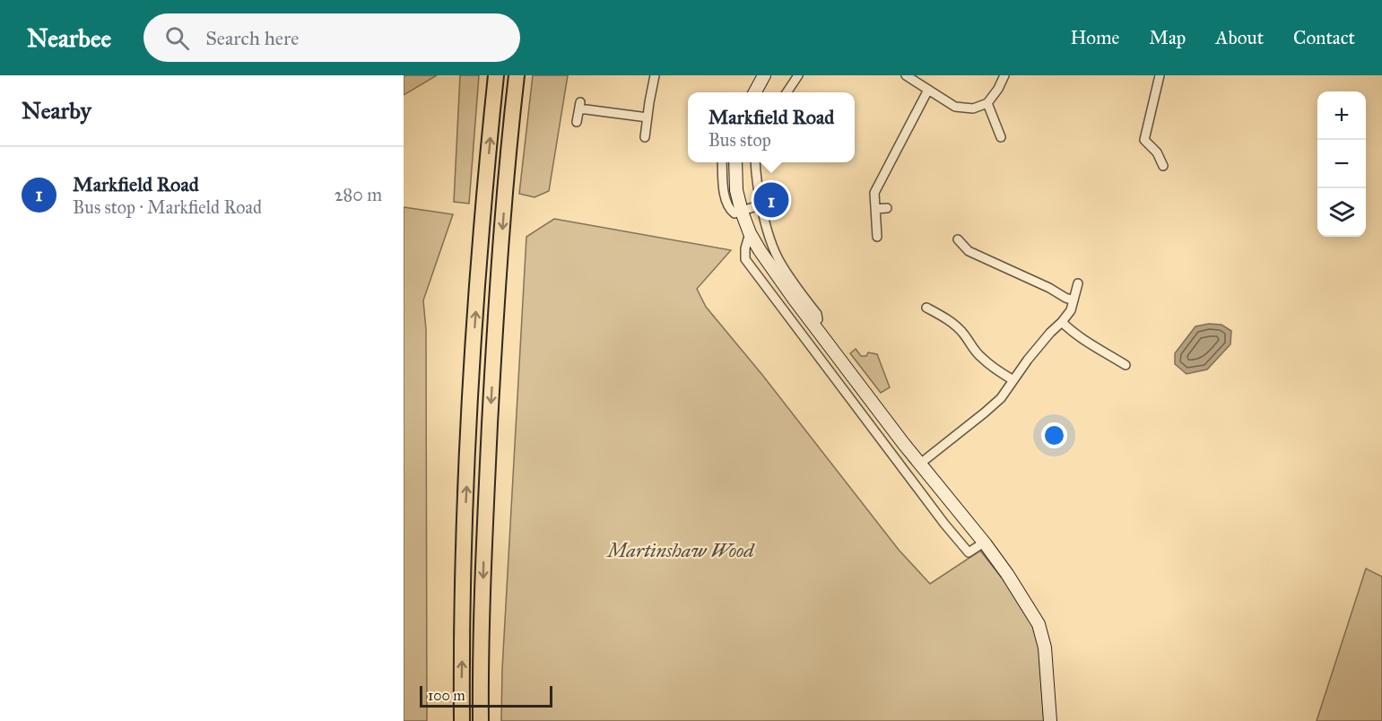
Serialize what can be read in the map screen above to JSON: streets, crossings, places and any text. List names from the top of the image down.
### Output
{
  "parks": ["Martinshaw Wood"],
  "scale_bar": "100 m",
  "page": {
    "header": "Nearbee",
    "search": "Search here",
    "nav": [
      "Home",
      "Map",
      "About",
      "Contact"
    ],
    "heading": "Nearby",
    "map_buttons": ["+", "−"],
    "popup": ["Markfield Road", "Bus stop"],
    "list": [
      {
        "mark": "1",
        "name": "Markfield Road",
        "note": "Bus stop · Markfield Road",
        "value": "280 m"
      }
    ],
    "pins": "1",
    "scale": "100 m"
  }
}
